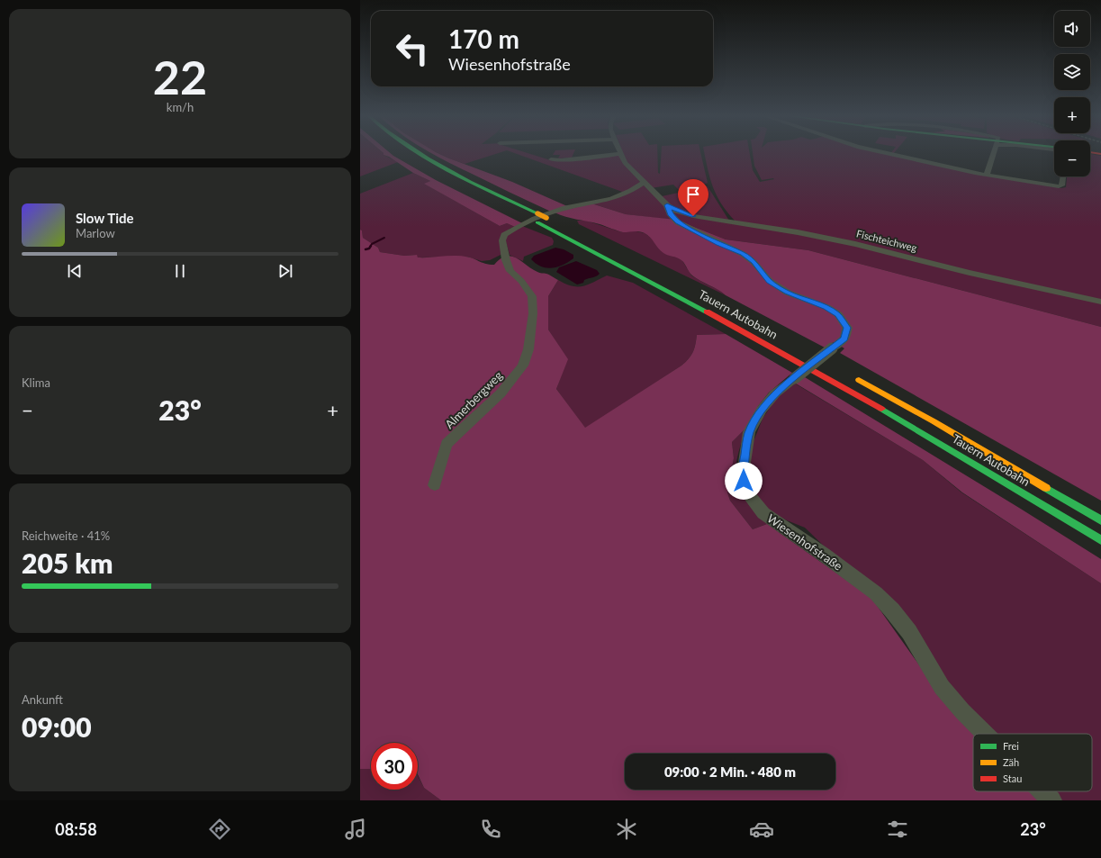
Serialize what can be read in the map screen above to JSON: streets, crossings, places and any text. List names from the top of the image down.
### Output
{
  "streets": {
    "main road": ["Tauern Autobahn"],
    "street": ["Fischteichweg", "Almerbergweg", "Wiesenhofstraße"]
  },
  "crossings": [
    ["Fischteichweg", "Wiesenhofstraße"],
    ["Almerbergweg", "Wiesenhofstraße"]
  ],
  "legend": ["Frei", "Zäh", "Stau"],
  "page": {
    "tile": [
      ["22", "km/h"],
      "Klima",
      ["Reichweite · 41%", "205 km"],
      ["Ankunft", "09:00"]
    ],
    "map_buttons": ["+", "−"],
    "turn": ["170 m", "Wiesenhofstraße"],
    "song": ["Slow Tide", "Marlow"],
    "heat": ["−", "23°", "+"],
    "limit": "30",
    "trip": "09:00 · 2 Min. · 480 m",
    "tabs": ["08:58", "23°"]
  }
}
